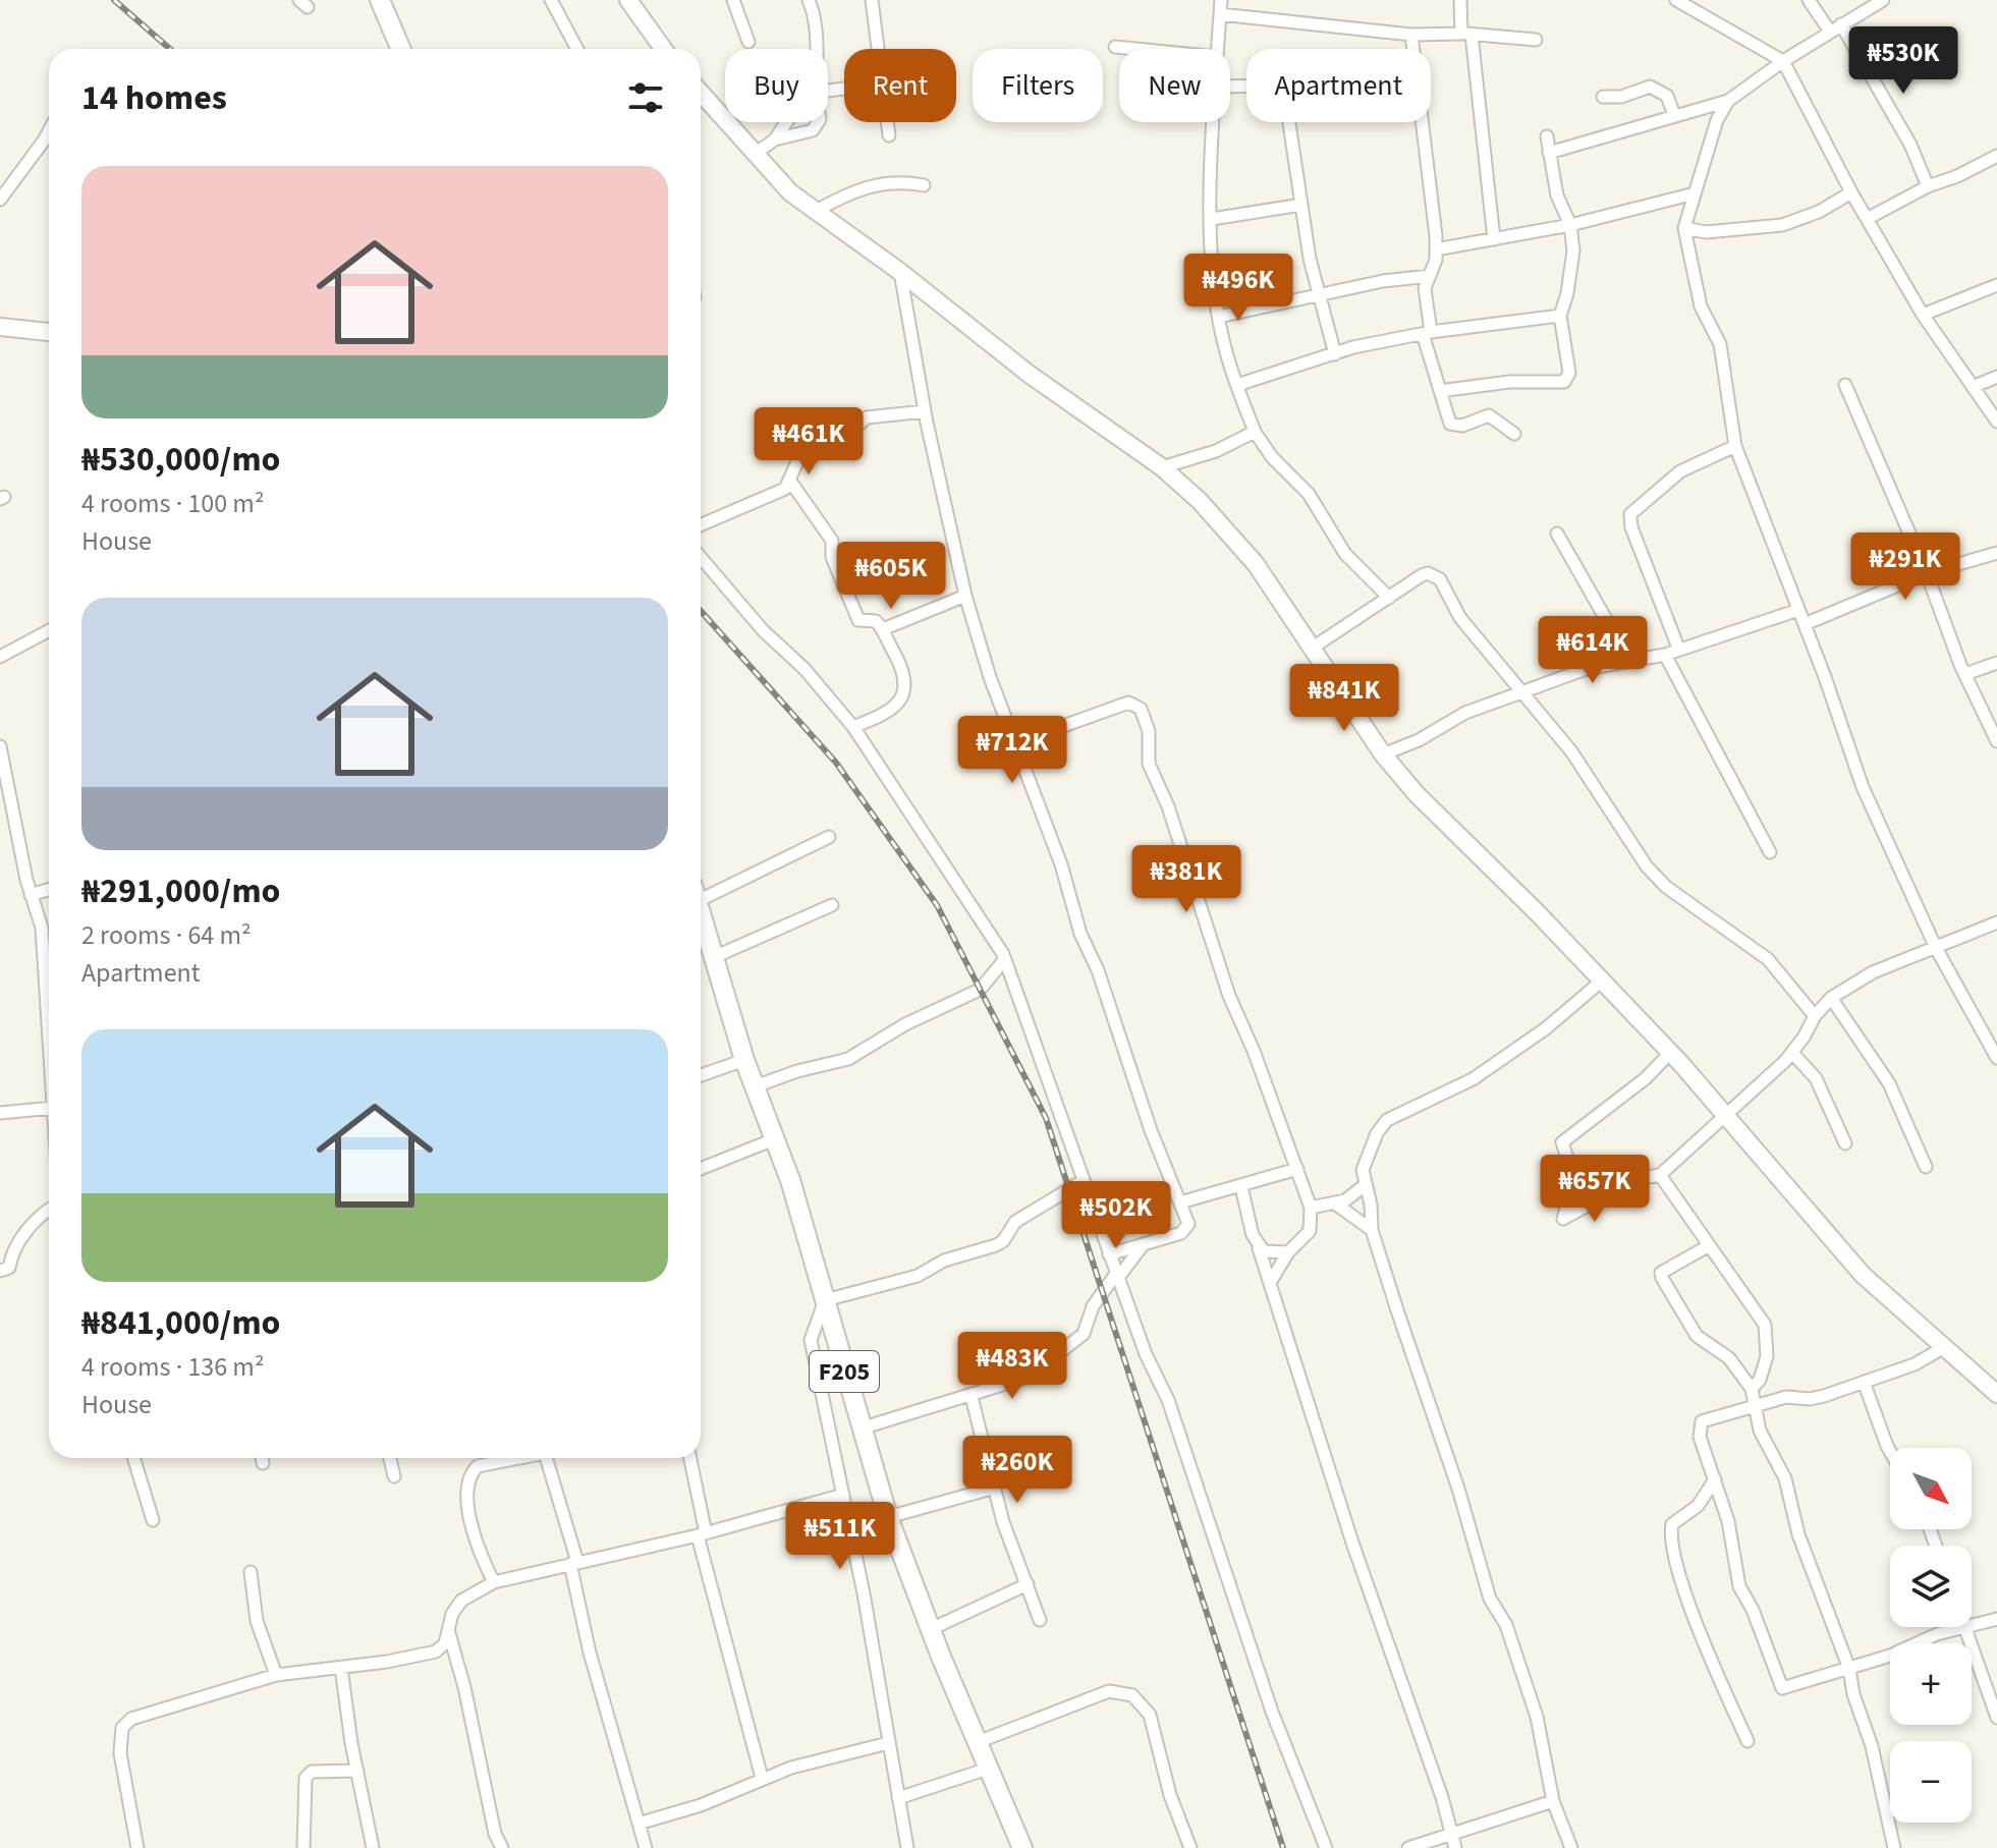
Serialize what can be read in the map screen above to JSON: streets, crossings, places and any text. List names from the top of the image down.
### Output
{
  "streets": {
    "main road": ["F205"]
  },
  "north": "bottom right",
  "page": {
    "price": [
      "₦530K",
      "₦496K",
      "₦461K",
      "₦291K",
      "₦605K",
      "₦614K",
      "₦841K",
      "₦712K",
      "₦381K",
      "₦657K",
      "₦502K",
      "₦483K",
      "₦260K",
      "₦511K"
    ],
    "chip": [
      "Buy",
      "Rent",
      "Filters",
      "New",
      "Apartment"
    ],
    "heading": "14 homes",
    "list": [
      {
        "name": "₦530,000/mo",
        "note": "4 rooms · 100 m² · House"
      },
      {
        "name": "₦291,000/mo",
        "note": "2 rooms · 64 m² · Apartment"
      },
      {
        "name": "₦841,000/mo",
        "note": "4 rooms · 136 m² · House"
      }
    ],
    "map_buttons": ["+", "−"]
  }
}
